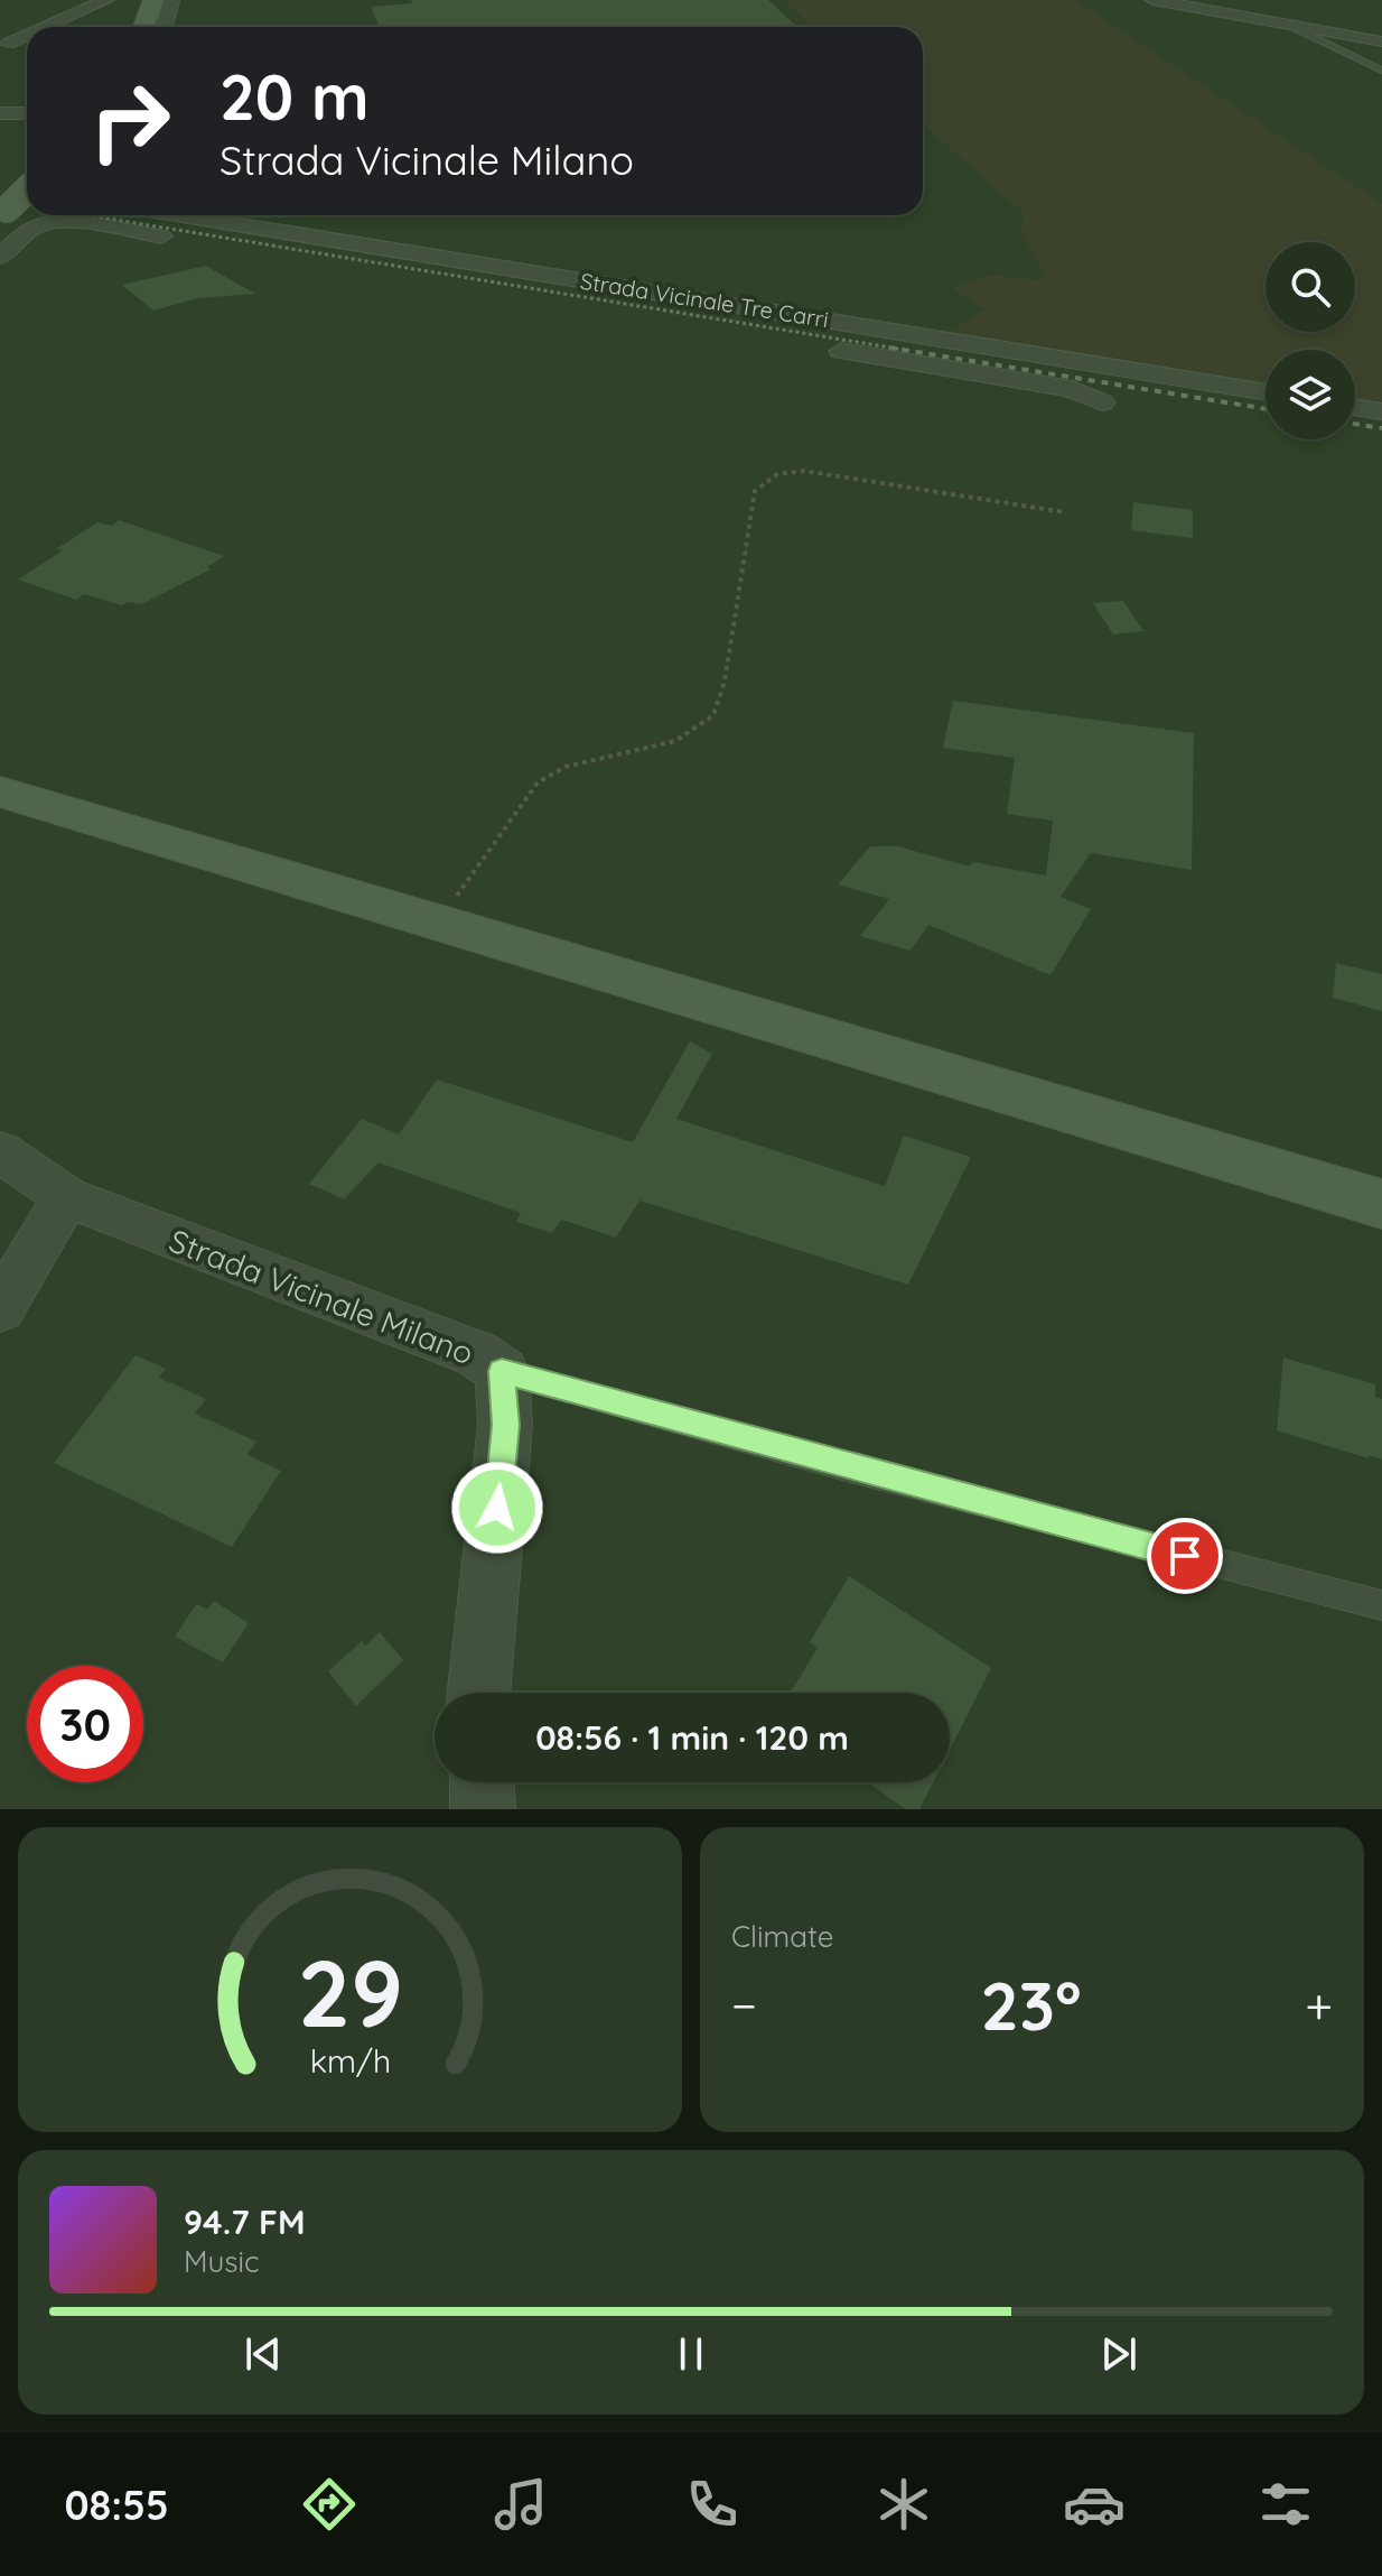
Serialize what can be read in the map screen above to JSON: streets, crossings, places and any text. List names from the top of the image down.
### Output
{
  "streets": {
    "street": ["Strada Vicinale Tre Carri", "Strada Vicinale Milano"]
  },
  "page": {
    "turn": ["20 m", "Strada Vicinale Milano"],
    "limit": "30",
    "trip": "08:56 · 1 min · 120 m",
    "tile": "Climate",
    "heat": ["−", "23°", "+"],
    "song": ["94.7 FM", "Music"],
    "tabs": "08:55",
    "gauge": ["29", "km/h"]
  }
}
